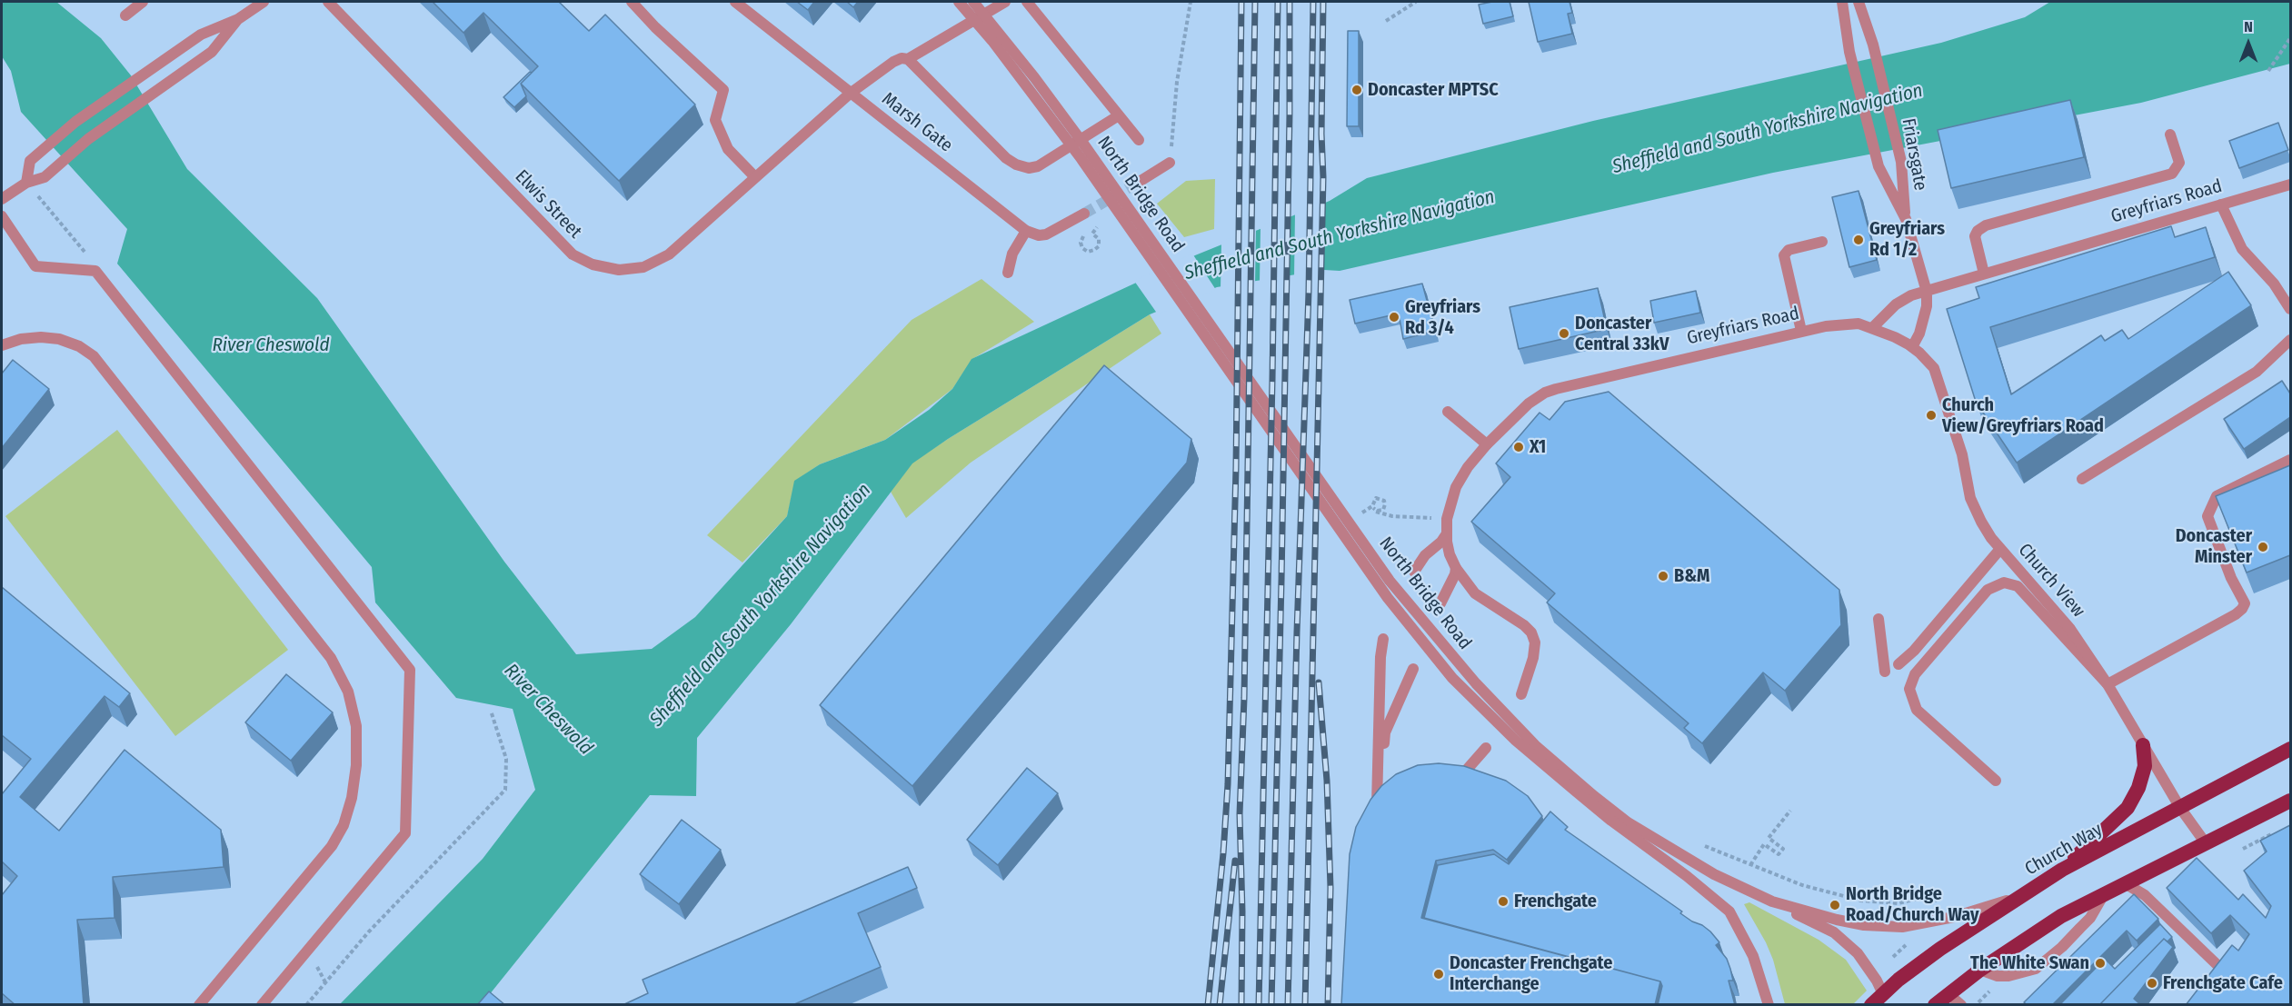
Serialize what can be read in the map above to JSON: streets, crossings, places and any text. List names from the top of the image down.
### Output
{
  "streets": {
    "highway": ["Church Way"],
    "street": [
      "Marsh Gate",
      "Friarsgate",
      "North Bridge Road",
      "Greyfriars Road",
      "Elwis Street",
      "Church View"
    ]
  },
  "crossings": [
    ["Marsh Gate", "Elwis Street"],
    ["Friarsgate", "Greyfriars Road"],
    ["North Bridge Road", "Church Way"],
    ["Greyfriars Road", "Church View"],
    ["Church View", "Church Way"]
  ],
  "water": ["Sheffield and South Yorkshire Navigation", "River Cheswold"],
  "places": [
    "Doncaster MPTSC",
    "Greyfriars Rd 1/2",
    "Greyfriars Rd 3/4",
    "Doncaster Central 33kV",
    "Church View/Greyfriars Road",
    "X1",
    "Doncaster Minster",
    "B&M",
    "Frenchgate",
    "North Bridge Road/Church Way",
    "The White Swan",
    "Doncaster Frenchgate Interchange",
    "Frenchgate Cafe"
  ],
  "north": "top"
}
